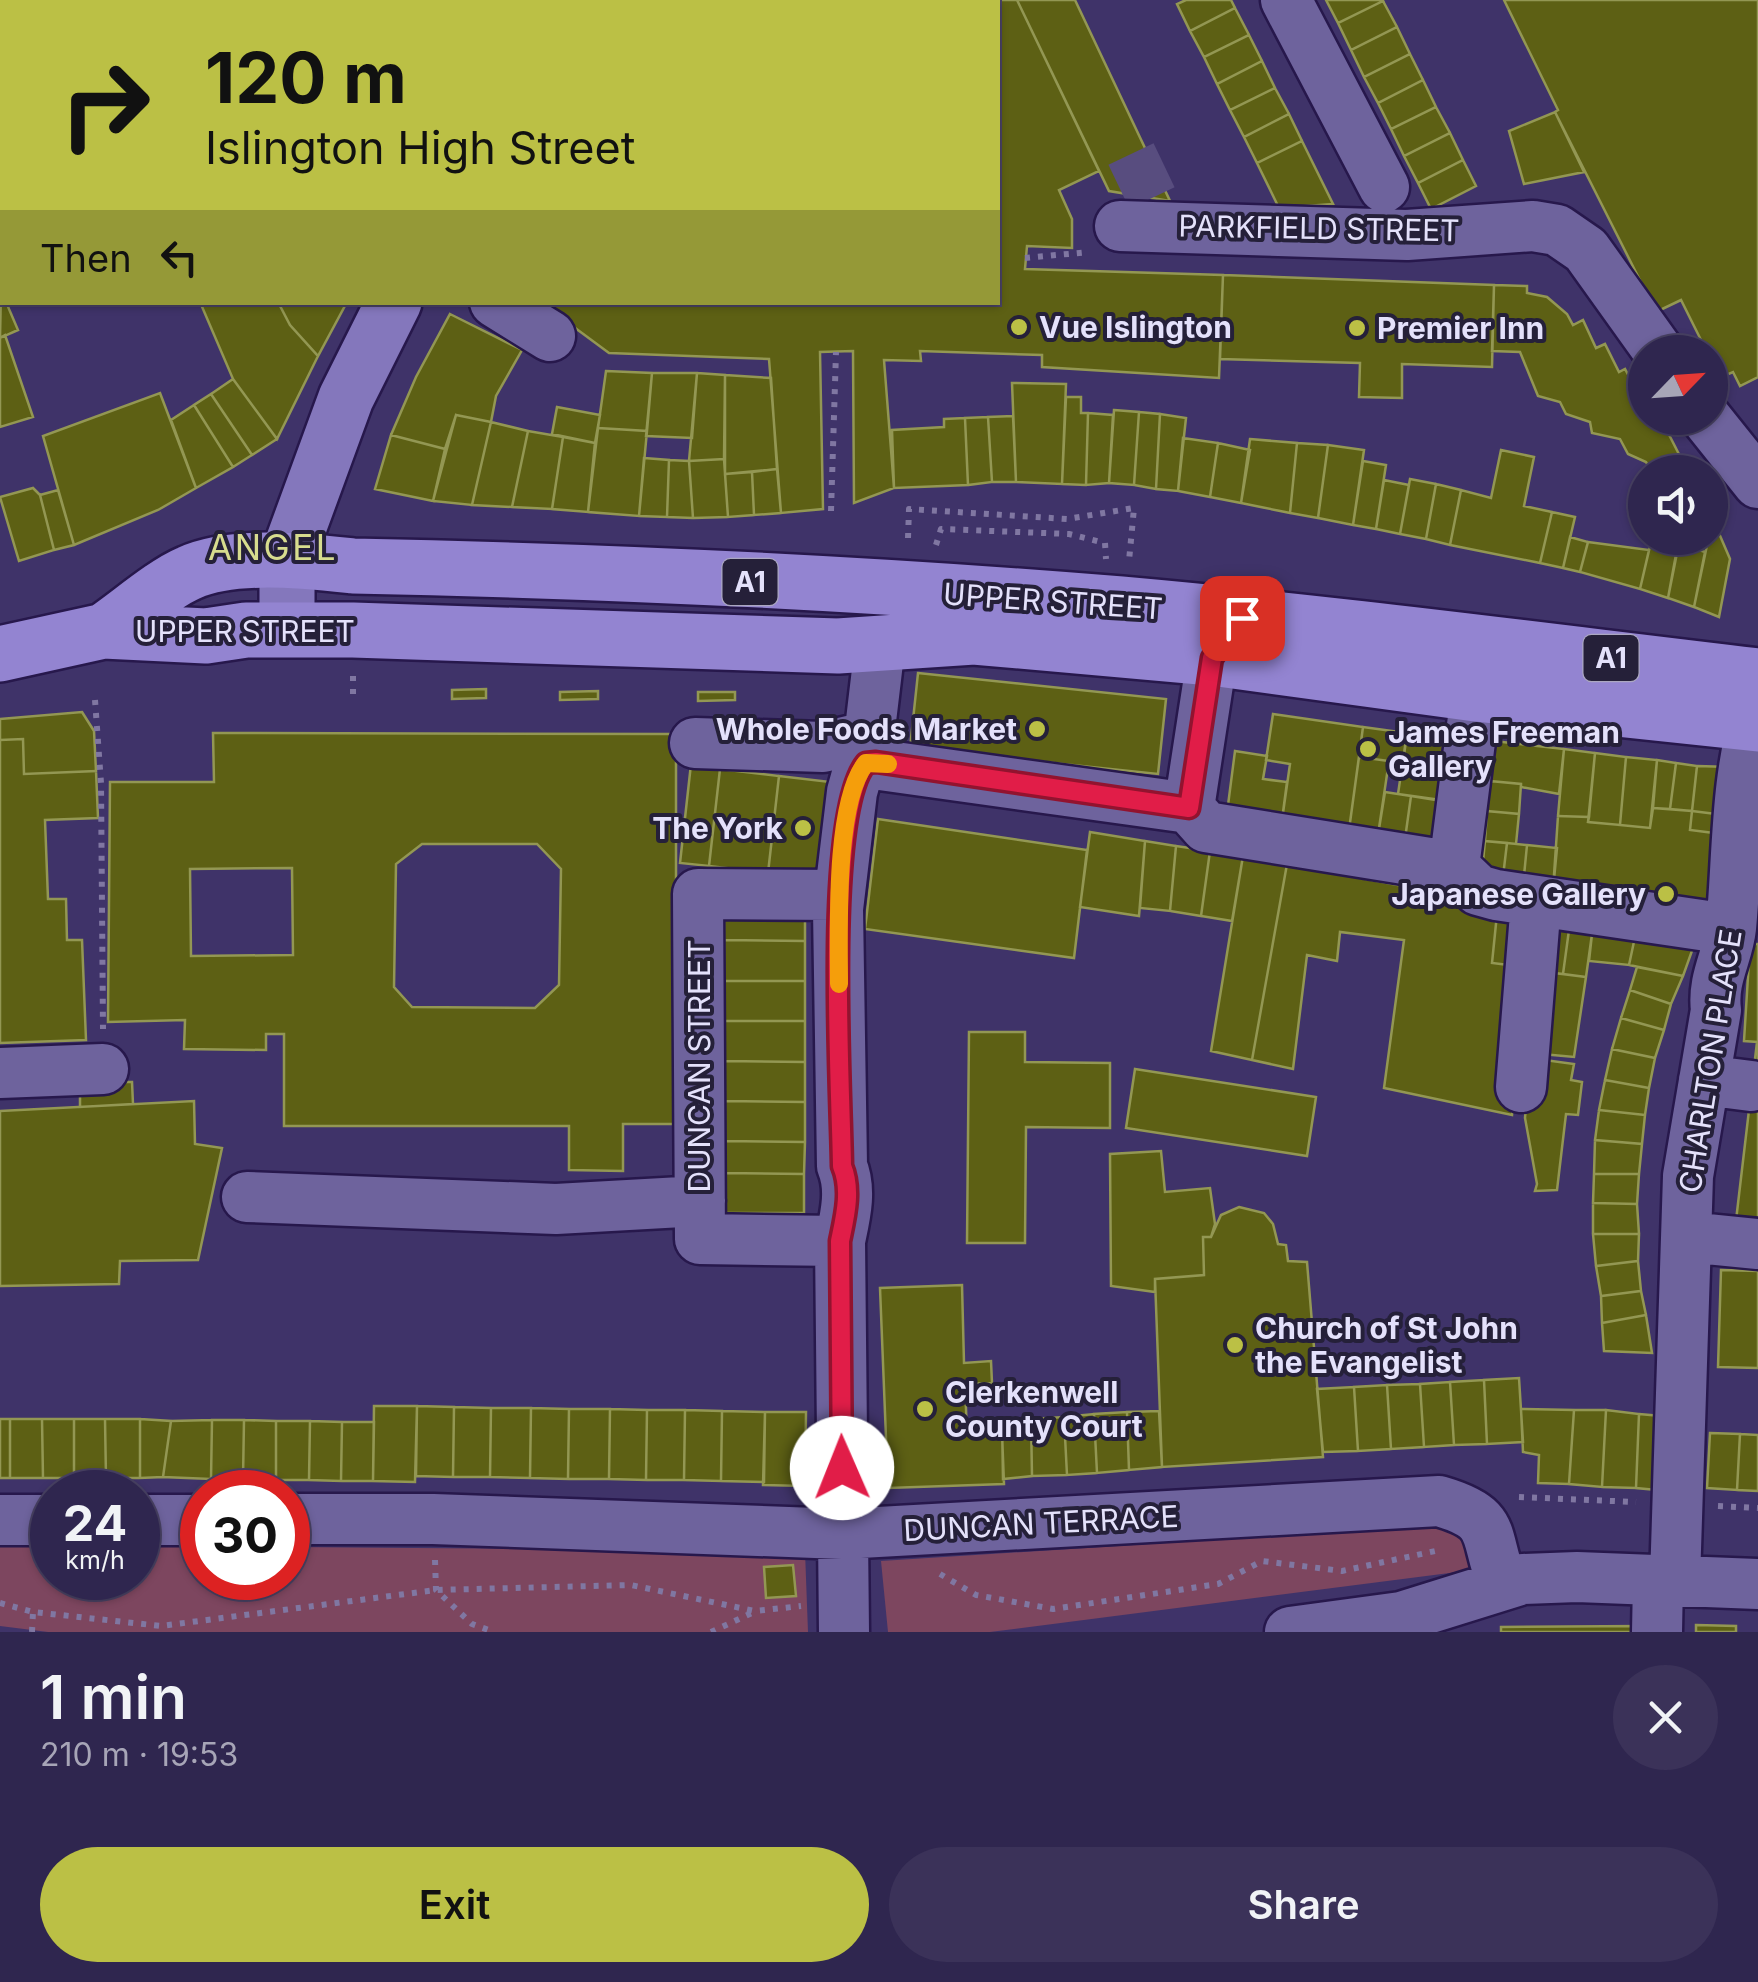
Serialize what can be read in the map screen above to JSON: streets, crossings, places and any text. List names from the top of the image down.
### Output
{
  "streets": {
    "highway": ["A1", "UPPER STREET"],
    "street": [
      "PARKFIELD STREET",
      "CHARLTON PLACE",
      "DUNCAN STREET",
      "DUNCAN TERRACE"
    ]
  },
  "crossings": [
    ["A1", "UPPER STREET"],
    ["UPPER STREET", "CHARLTON PLACE"]
  ],
  "districts": ["ANGEL"],
  "places": [
    "Vue Islington",
    "Premier Inn",
    "Whole Foods Market",
    "James Freeman Gallery",
    "The York",
    "Japanese Gallery",
    "Church of St John the Evangelist",
    "Clerkenwell County Court"
  ],
  "north": "top right",
  "page": {
    "turn": ["120 m", "Islington High Street"],
    "then": "Then",
    "speed": "24 km/h",
    "limit": "30",
    "heading": ["1 min", "210 m · 19:53"],
    "buttons": ["Exit", "Share"]
  }
}
